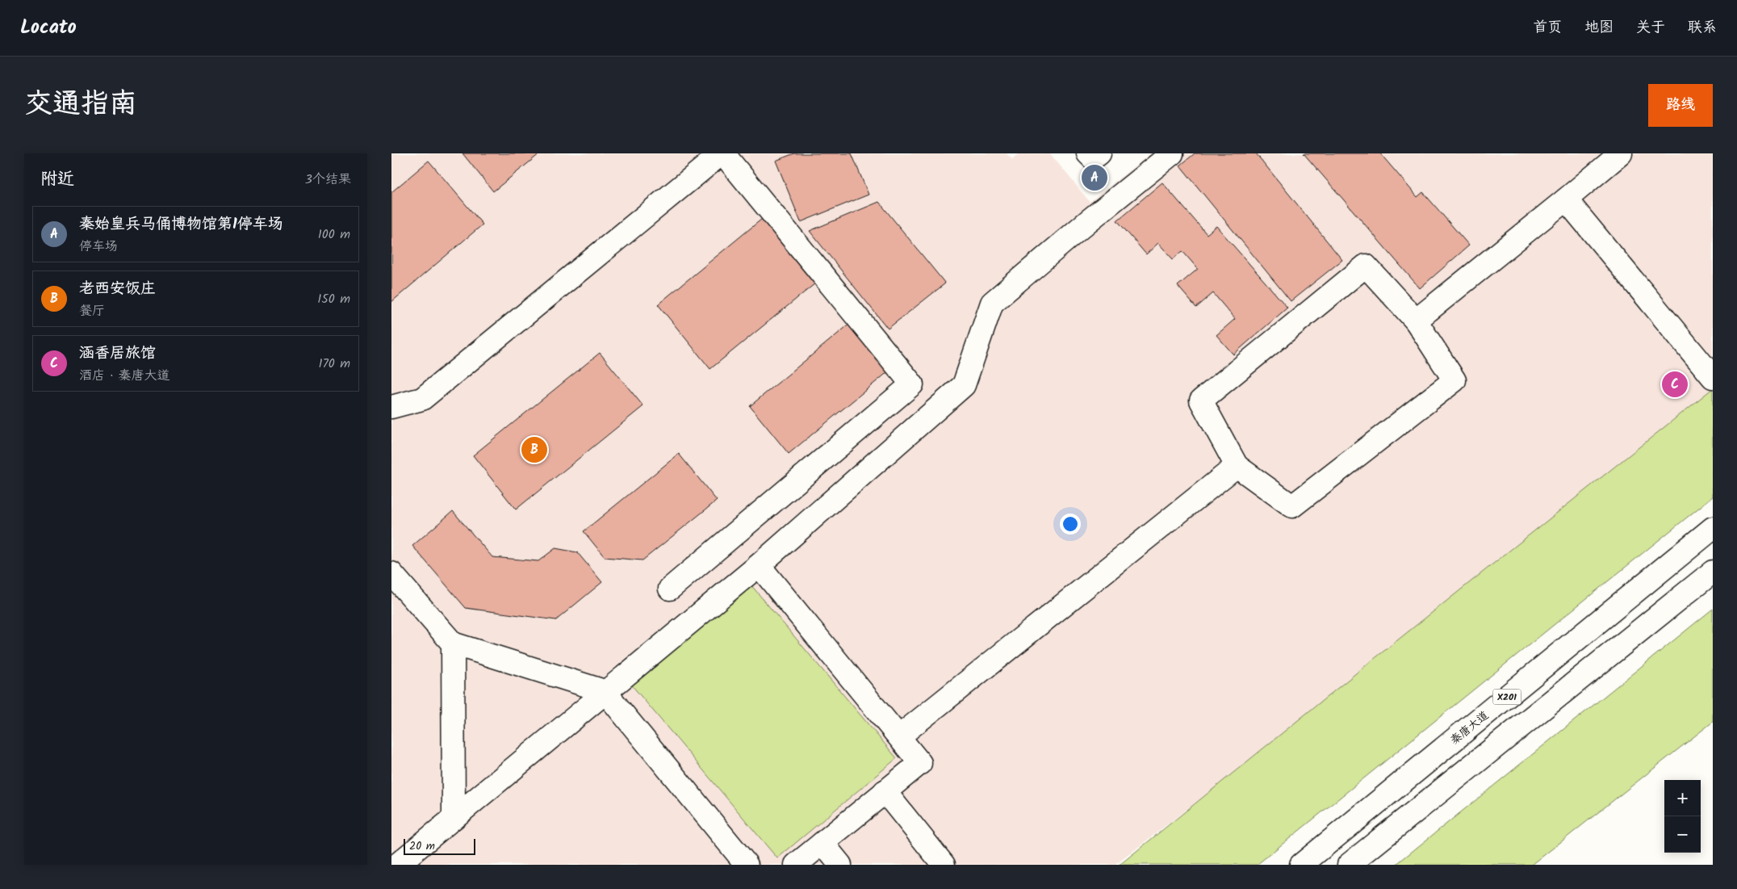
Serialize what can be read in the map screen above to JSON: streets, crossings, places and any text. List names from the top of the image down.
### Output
{
  "streets": {
    "street": ["X201", "秦唐大道"]
  },
  "scale_bar": "20 m",
  "page": {
    "header": "Locato",
    "nav": [
      "首页",
      "地图",
      "关于",
      "联系"
    ],
    "title": "交通指南",
    "buttons": "路线",
    "heading": ["附近", "3个结果"],
    "pins": ["A", "C", "B"],
    "list": [
      {
        "mark": "A",
        "name": "秦始皇兵马俑博物馆第1停车场",
        "note": "停车场",
        "value": "100 m"
      },
      {
        "mark": "B",
        "name": "老西安饭庄",
        "note": "餐厅",
        "value": "150 m"
      },
      {
        "mark": "C",
        "name": "涵香居旅馆",
        "note": "酒店 · 秦唐大道",
        "value": "170 m"
      }
    ],
    "map_buttons": ["+", "−"],
    "scale": "20 m"
  }
}
